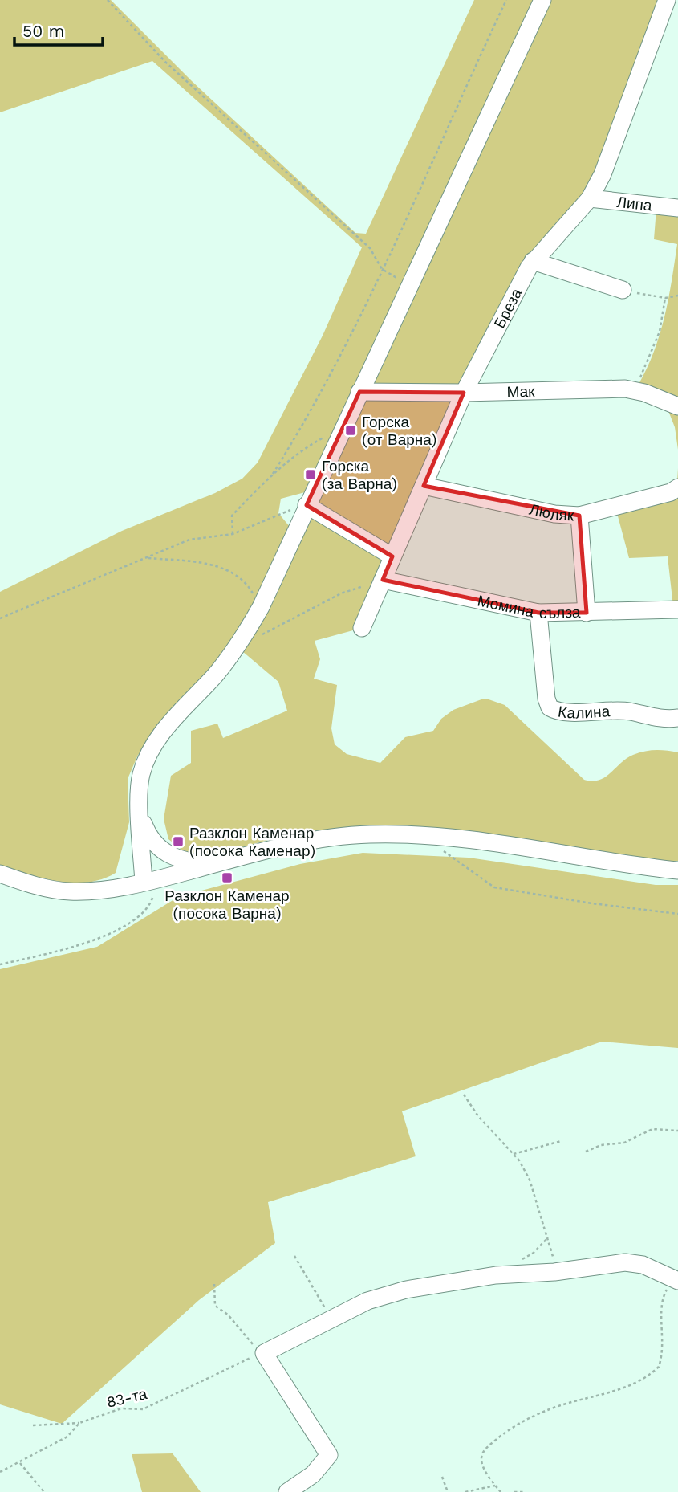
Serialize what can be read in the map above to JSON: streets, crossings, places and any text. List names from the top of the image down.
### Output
{
  "streets": {
    "street": [
      "Липа",
      "Бреза",
      "Мак",
      "Люляк",
      "Момина сълза",
      "Калина"
    ],
    "path": ["83-та"]
  },
  "crossings": [
    ["Липа", "Бреза"],
    ["Бреза", "Мак"],
    ["Бреза", "Люляк"],
    ["Бреза", "Момина сълза"],
    ["Момина сълза", "Калина"]
  ],
  "places": {
    "transit": [
      "Горска (от Варна)",
      "Горска (за Варна)",
      "Разклон Каменар (посока Каменар)",
      "Разклон Каменар (посока Варна)"
    ]
  },
  "scale_bar": "50 m"
}
